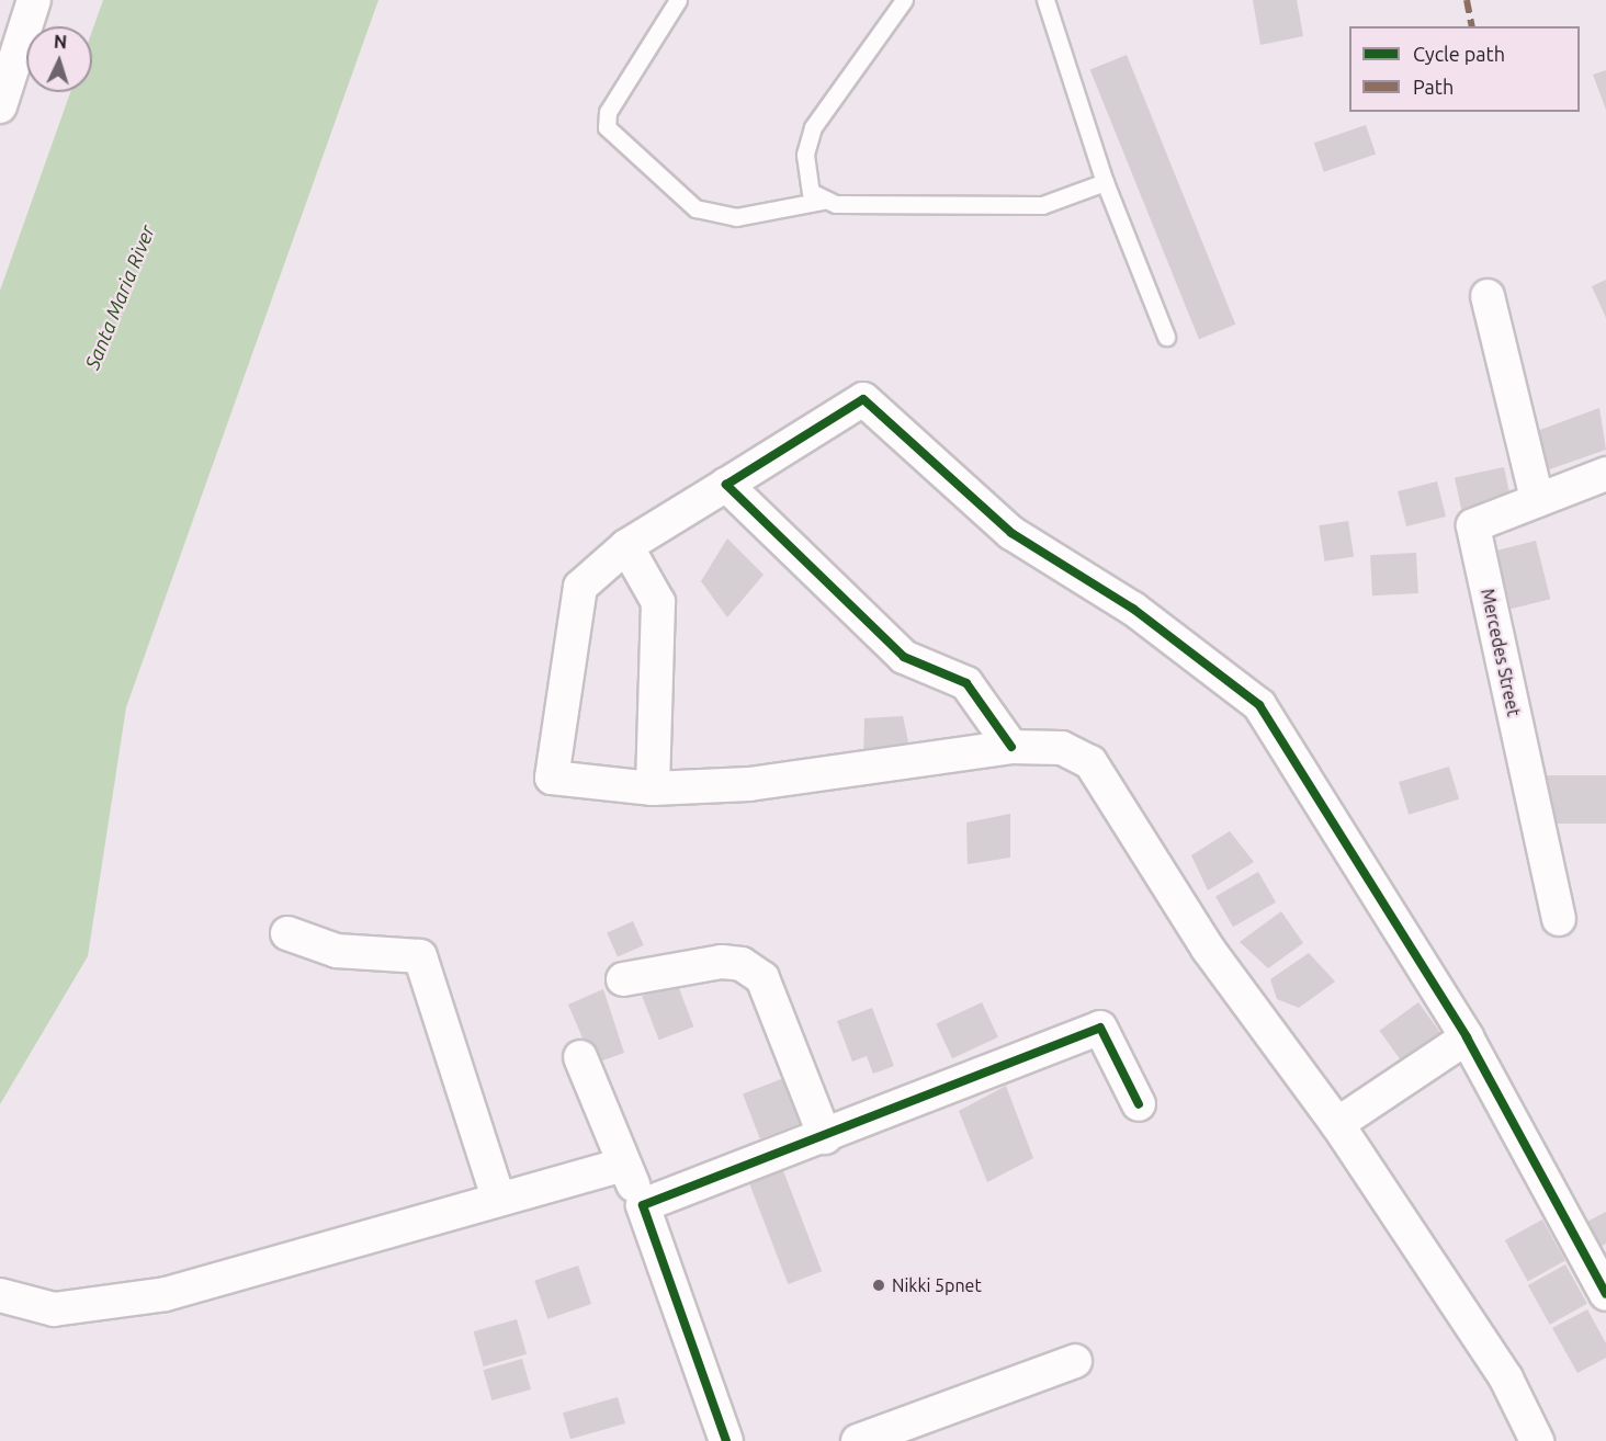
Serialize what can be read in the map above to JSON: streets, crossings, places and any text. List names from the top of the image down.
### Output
{
  "streets": {
    "street": ["Mercedes Street"]
  },
  "water": ["Santa Maria River"],
  "places": ["Nikki 5pnet"],
  "legend": ["Cycle path", "Path"],
  "north": "top"
}
